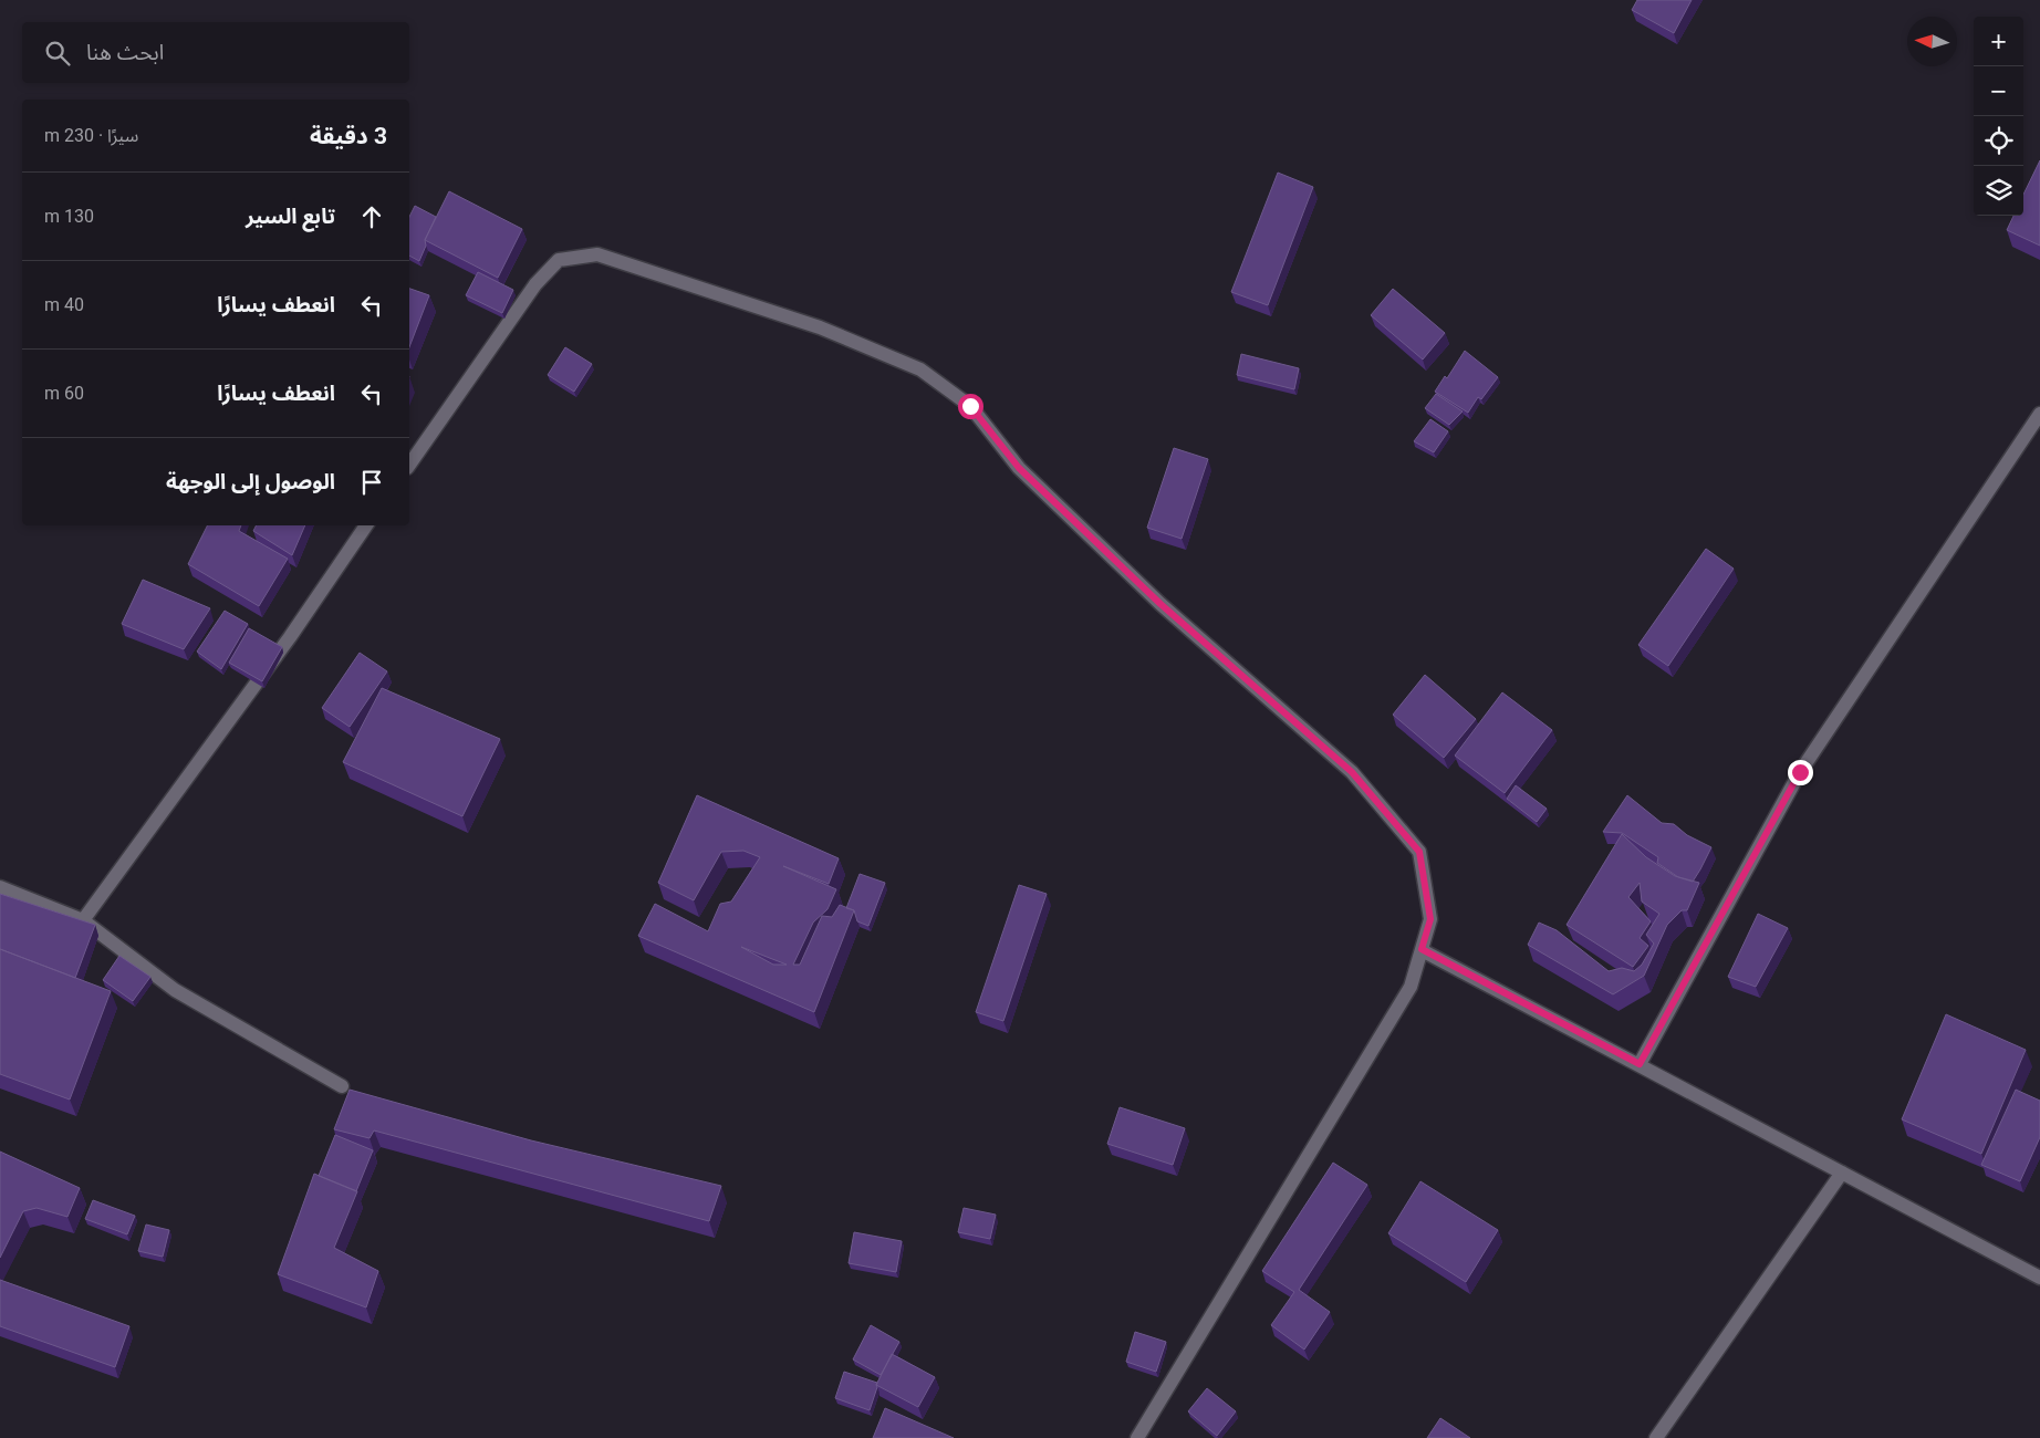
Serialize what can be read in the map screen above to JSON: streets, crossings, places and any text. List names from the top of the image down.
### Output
{
  "north": "left",
  "page": {
    "map_buttons": ["+", "−"],
    "search": "ابحث هنا",
    "heading": ["3 دقيقة", "سيرًا · 230 m"],
    "list": [
      ["تابع السير", "130 m"],
      ["انعطف يسارًا", "40 m"],
      ["انعطف يسارًا", "60 m"],
      "الوصول إلى الوجهة"
    ]
  }
}
